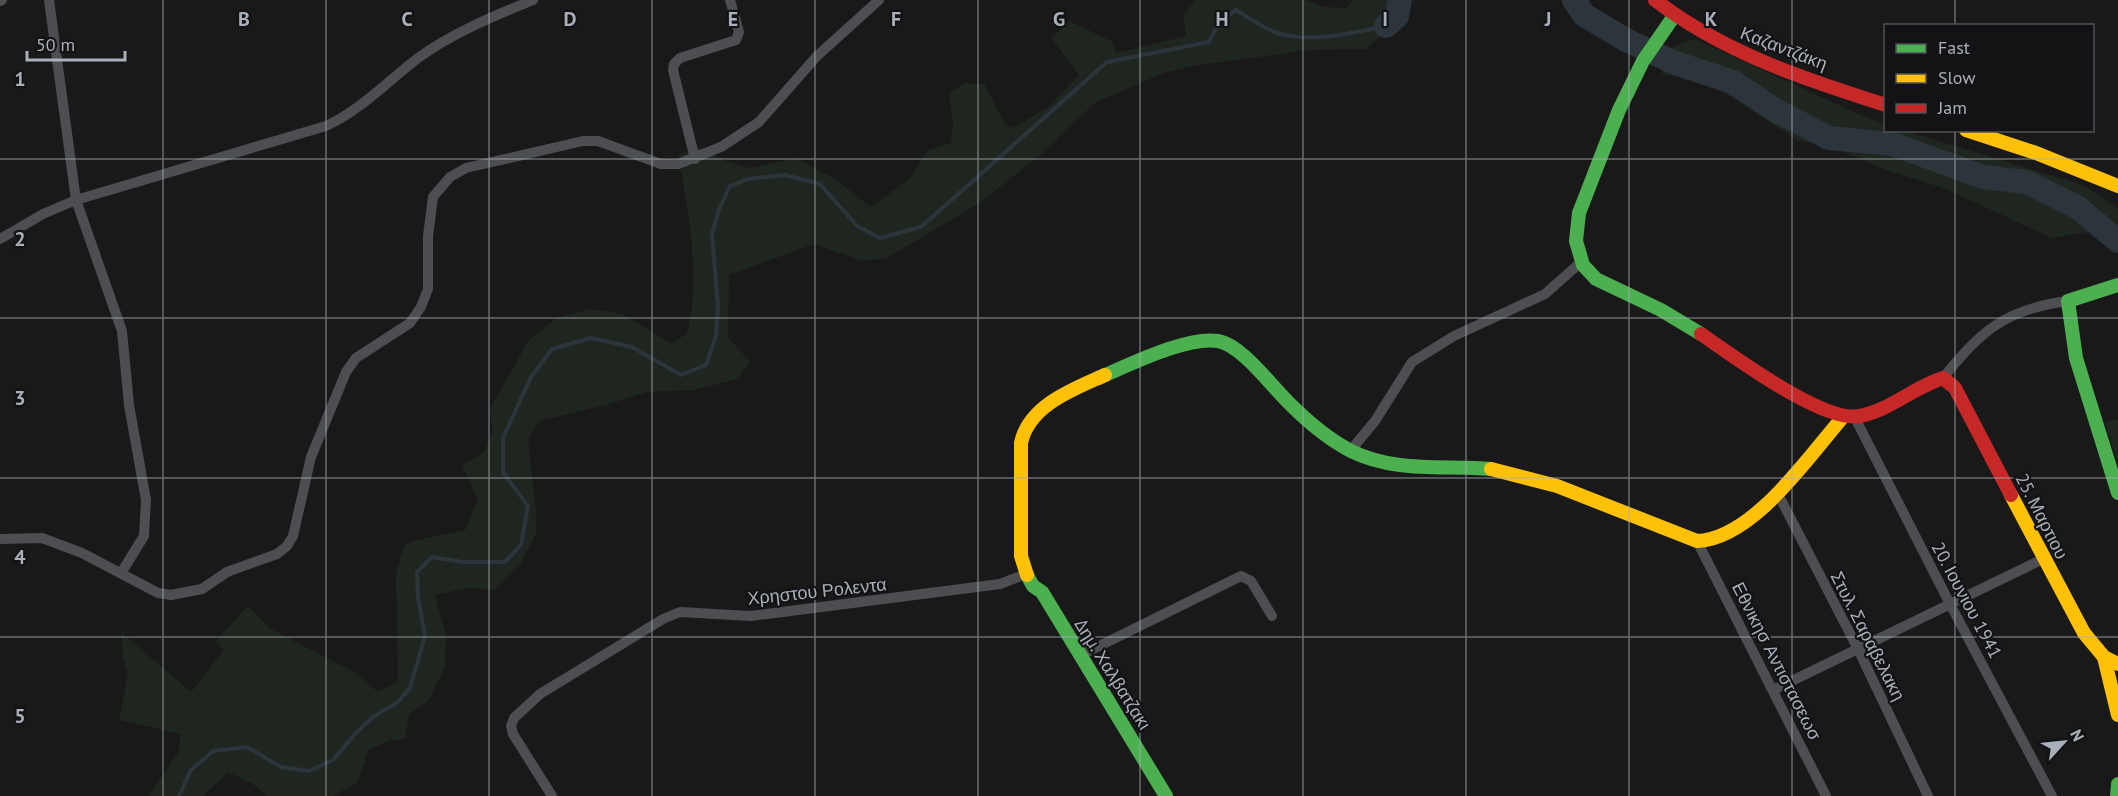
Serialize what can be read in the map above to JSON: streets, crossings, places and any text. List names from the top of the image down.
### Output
{
  "streets": {
    "street": [
      "Καζαντζάκη",
      "25. Μαρτιου",
      "Χρηστου Ρολεντα",
      "20. Ιουνιου 1941",
      "Στυλ. Σαραβελακη",
      "Εθνικησ Αντιστασεωσ",
      "Δημ. Χαλβατζακι"
    ]
  },
  "crossings": [
    ["Χρηστου Ρολεντα", "Δημ. Χαλβατζακι"]
  ],
  "legend": ["Fast", "Slow", "Jam"],
  "scale_bar": "50 m",
  "north": "top right",
  "grid": {
    "columns": [
      "B",
      "C",
      "D",
      "E",
      "F",
      "G",
      "H",
      "I",
      "J",
      "K"
    ],
    "rows": [
      "1",
      "2",
      "3",
      "4",
      "5"
    ]
  }
}
